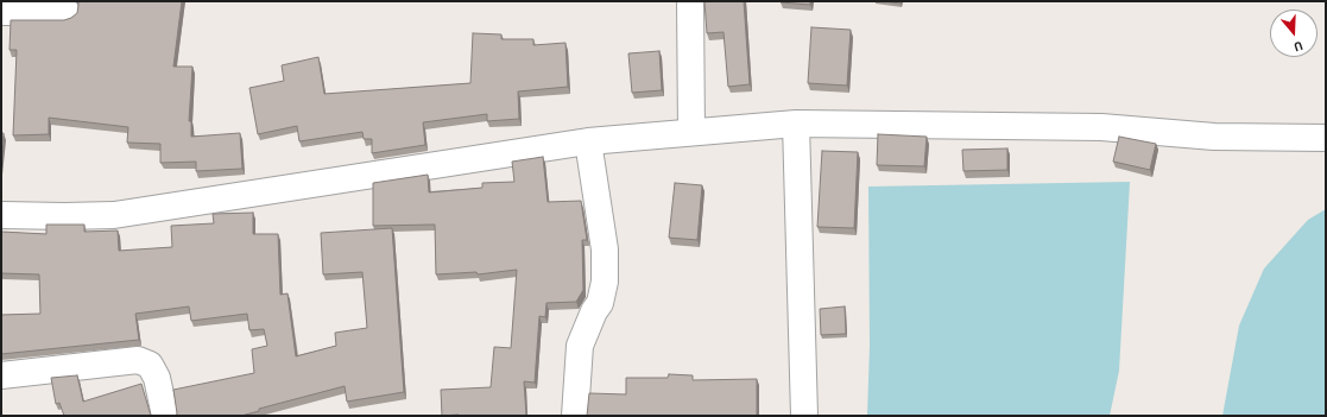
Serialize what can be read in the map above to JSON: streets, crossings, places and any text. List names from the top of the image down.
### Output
{
  "north": "bottom"
}
